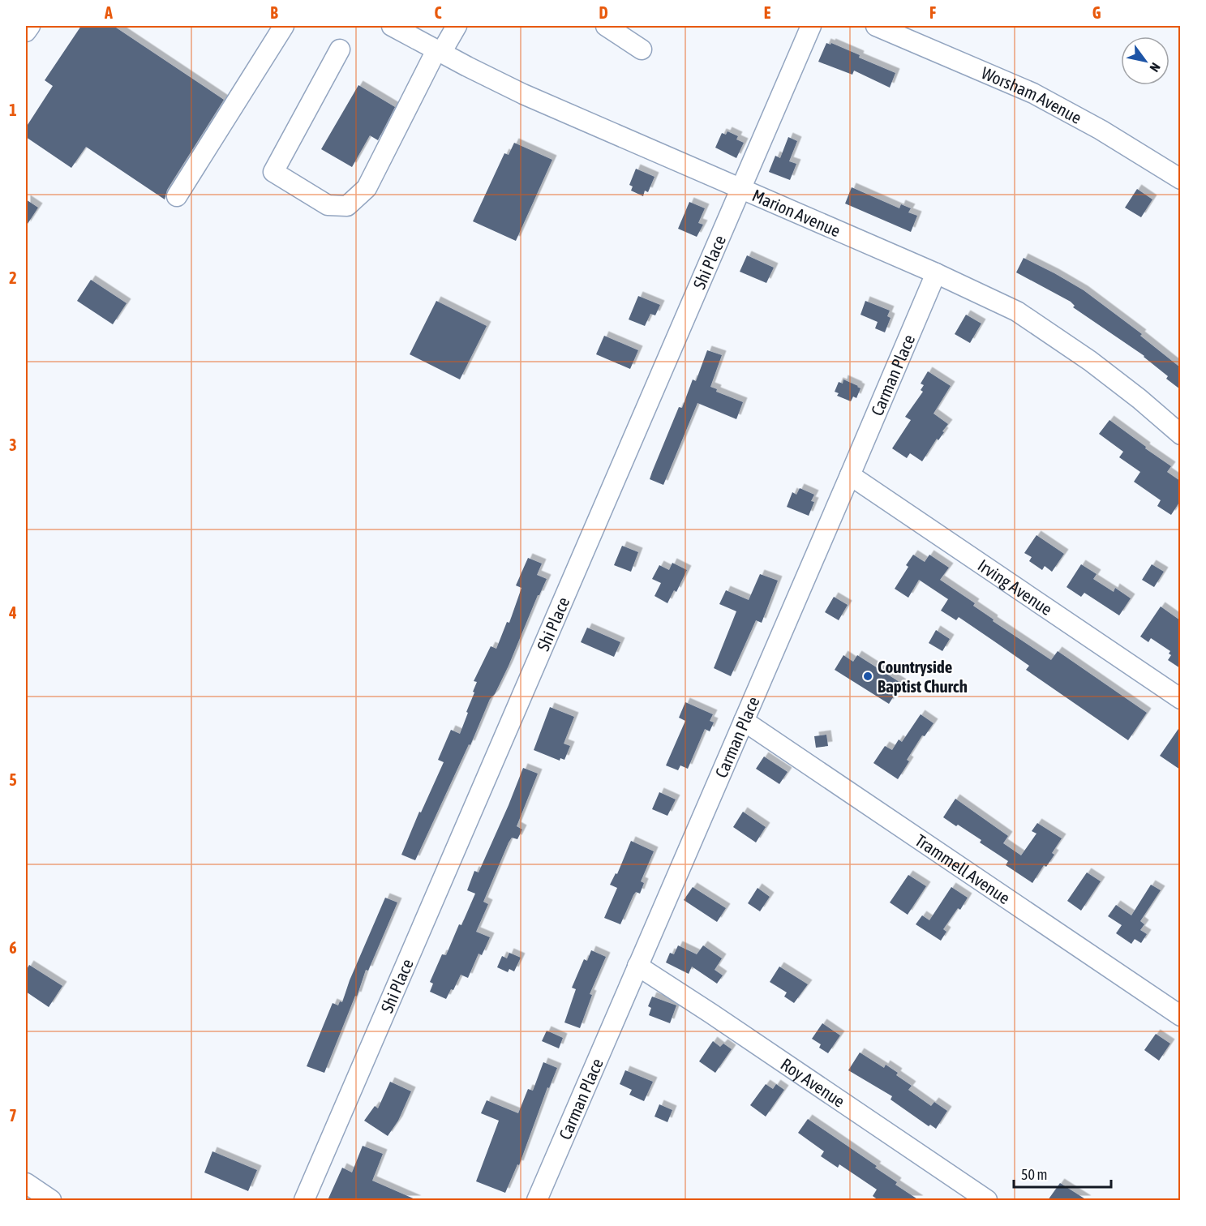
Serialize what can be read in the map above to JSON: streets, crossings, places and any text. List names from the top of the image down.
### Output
{
  "streets": {
    "street": [
      "Worsham Avenue",
      "Marion Avenue",
      "Shi Place",
      "Carman Place",
      "Irving Avenue",
      "Trammell Avenue",
      "Roy Avenue"
    ]
  },
  "crossings": [
    ["Marion Avenue", "Shi Place"],
    ["Marion Avenue", "Carman Place"],
    ["Carman Place", "Irving Avenue"],
    ["Carman Place", "Trammell Avenue"],
    ["Carman Place", "Roy Avenue"]
  ],
  "places": ["Countryside Baptist Church"],
  "scale_bar": "50 m",
  "north": "bottom right",
  "grid": {
    "columns": [
      "A",
      "B",
      "C",
      "D",
      "E",
      "F",
      "G"
    ],
    "rows": [
      "1",
      "2",
      "3",
      "4",
      "5",
      "6",
      "7"
    ]
  }
}
